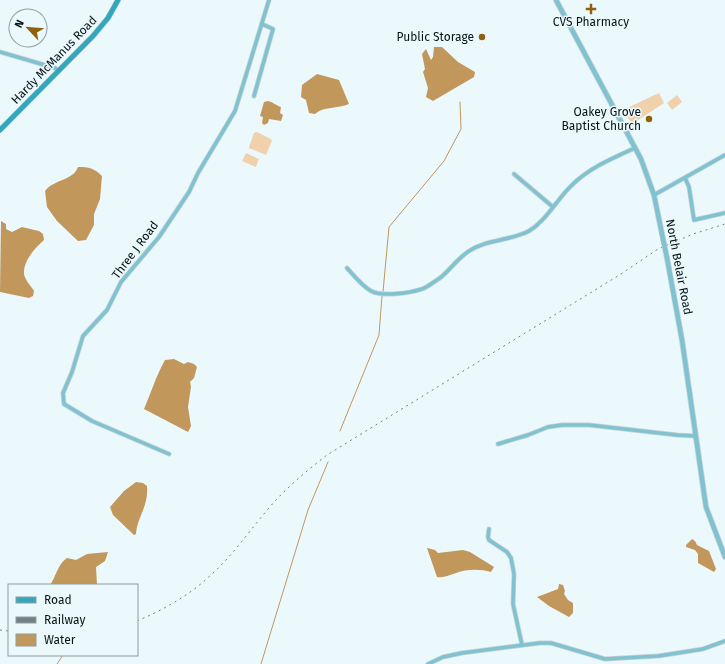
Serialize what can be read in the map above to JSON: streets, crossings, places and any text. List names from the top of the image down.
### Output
{
  "streets": {
    "main road": ["Hardy McManus Road"],
    "street": ["Three J Road", "North Belair Road"]
  },
  "places": {
    "health": ["CVS Pharmacy"],
    "other": ["Public Storage", "Oakey Grove Baptist Church"]
  },
  "legend": ["Road", "Railway", "Water"],
  "north": "top left"
}
